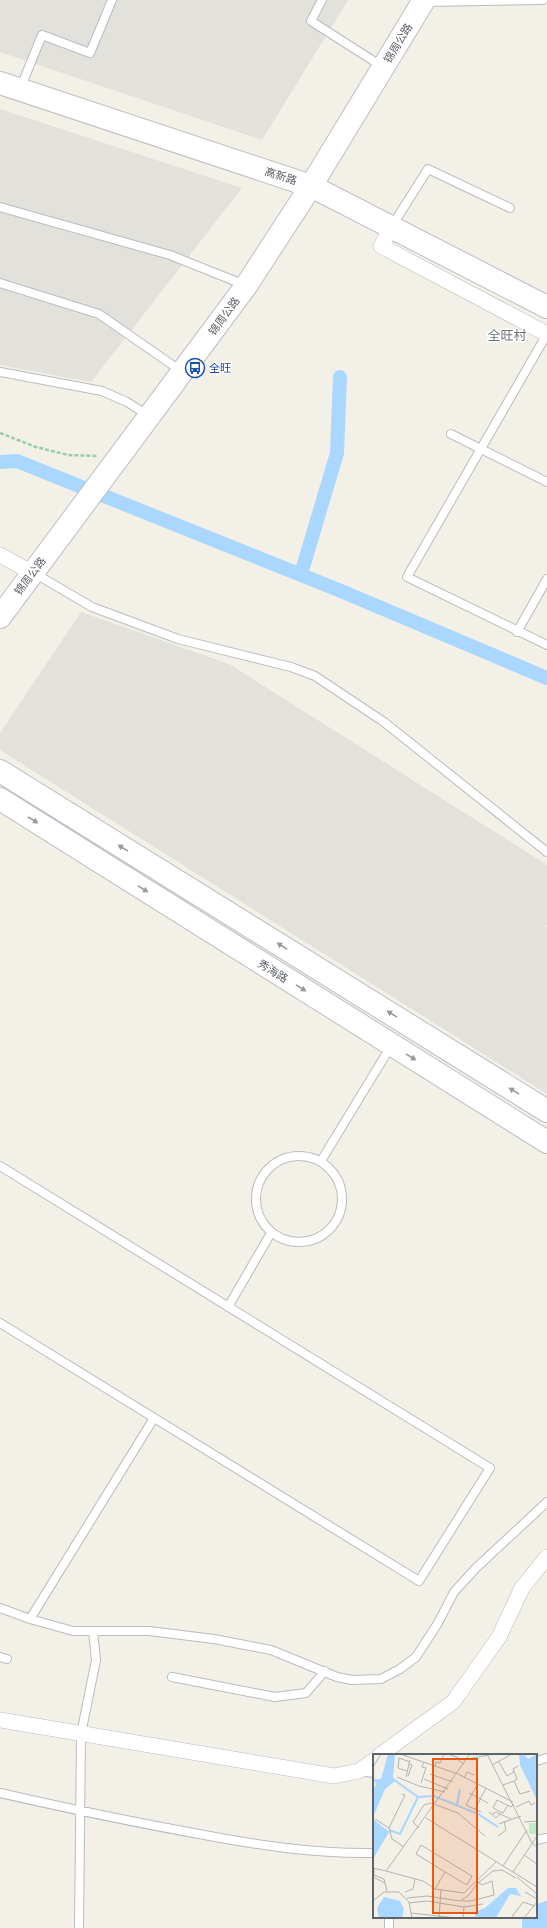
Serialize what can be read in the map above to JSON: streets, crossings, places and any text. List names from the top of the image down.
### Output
{
  "streets": {
    "main road": ["锦周公路", "高新路", "秀海路"]
  },
  "crossings": [
    ["锦周公路", "高新路"]
  ],
  "districts": ["全旺村"],
  "places": {
    "bus stop": ["全旺"]
  }
}
